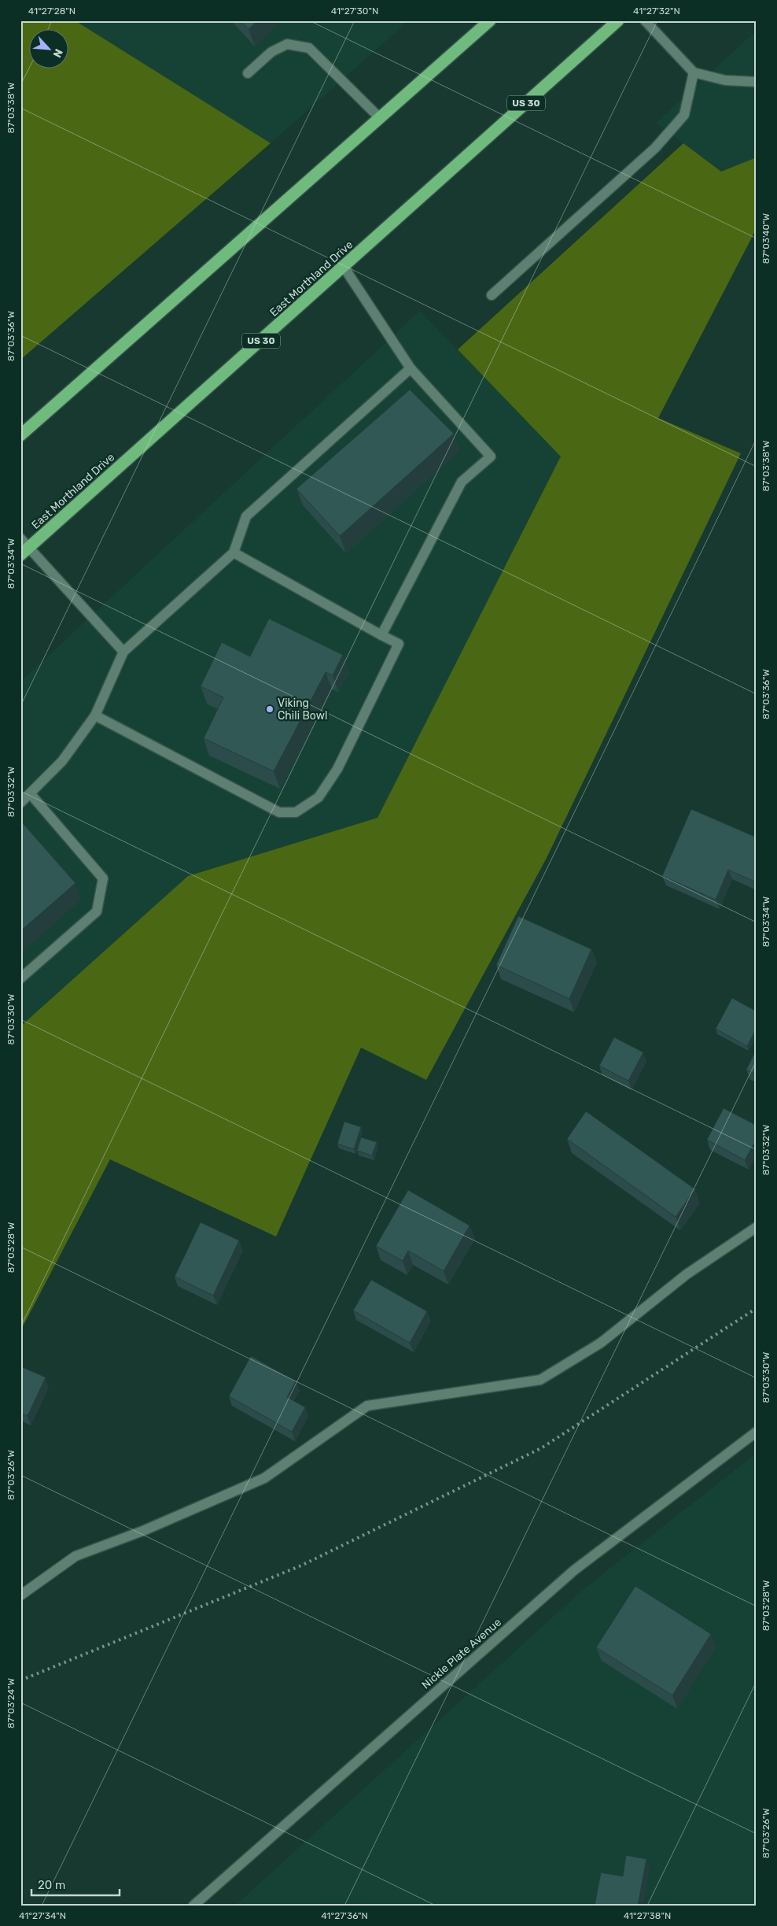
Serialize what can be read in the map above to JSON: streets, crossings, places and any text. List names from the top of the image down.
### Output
{
  "streets": {
    "highway": ["US 30", "East Morthland Drive"],
    "street": ["Nickle Plate Avenue"]
  },
  "places": ["Viking Chili Bowl"],
  "scale_bar": "20 m",
  "north": "bottom right",
  "coordinates": [
    "41°27'28\"N",
    "41°27'30\"N",
    "41°27'32\"N",
    "87°03'38\"W",
    "87°03'40\"W",
    "87°03'36\"W",
    "87°03'34\"W",
    "87°03'32\"W",
    "87°03'30\"W",
    "87°03'28\"W",
    "87°03'26\"W",
    "87°03'24\"W",
    "41°27'34\"N",
    "41°27'36\"N",
    "41°27'38\"N"
  ]
}
